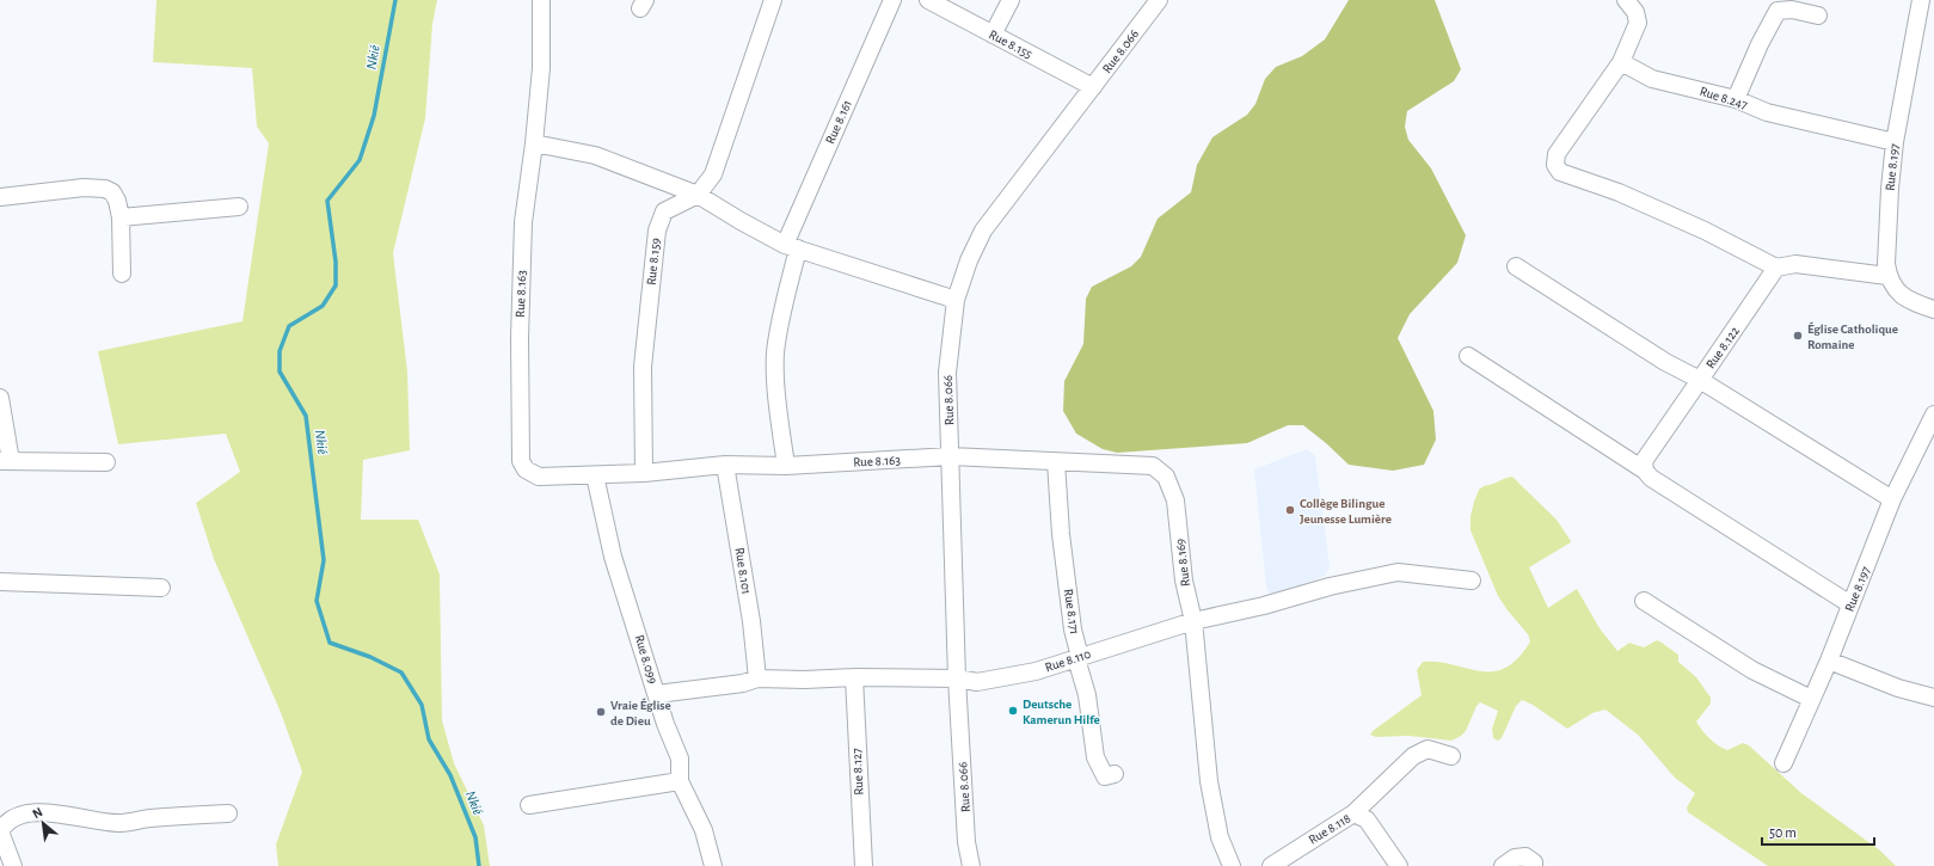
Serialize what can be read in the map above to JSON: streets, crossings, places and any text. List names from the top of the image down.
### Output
{
  "streets": {
    "street": [
      "Rue 8.155",
      "Rue 8.066",
      "Rue 8.247",
      "Rue 8.161",
      "Rue 8.197",
      "Rue 8.159",
      "Rue 8.163",
      "Rue 8.122",
      "Rue 8.169",
      "Rue 8.101",
      "Rue 8.171",
      "Rue 8.099",
      "Rue 8.110",
      "Rue 8.127",
      "Rue 8.118"
    ]
  },
  "crossings": [
    ["Rue 8.155", "Rue 8.066"],
    ["Rue 8.066", "Rue 8.163"],
    ["Rue 8.066", "Rue 8.169"],
    ["Rue 8.066", "Rue 8.110"],
    ["Rue 8.247", "Rue 8.197"],
    ["Rue 8.161", "Rue 8.163"],
    ["Rue 8.197", "Rue 8.122"],
    ["Rue 8.159", "Rue 8.163"],
    ["Rue 8.163", "Rue 8.169"],
    ["Rue 8.163", "Rue 8.101"],
    ["Rue 8.163", "Rue 8.099"],
    ["Rue 8.169", "Rue 8.171"],
    ["Rue 8.169", "Rue 8.110"],
    ["Rue 8.101", "Rue 8.110"],
    ["Rue 8.171", "Rue 8.110"],
    ["Rue 8.099", "Rue 8.110"],
    ["Rue 8.110", "Rue 8.127"]
  ],
  "water": ["Nkié"],
  "places": [
    "Église Catholique Romaine",
    "Collège Bilingue Jeunesse Lumière",
    "Deutsche Kamerun Hilfe",
    "Vraie Église de Dieu"
  ],
  "scale_bar": "50 m",
  "north": "top left"
}
